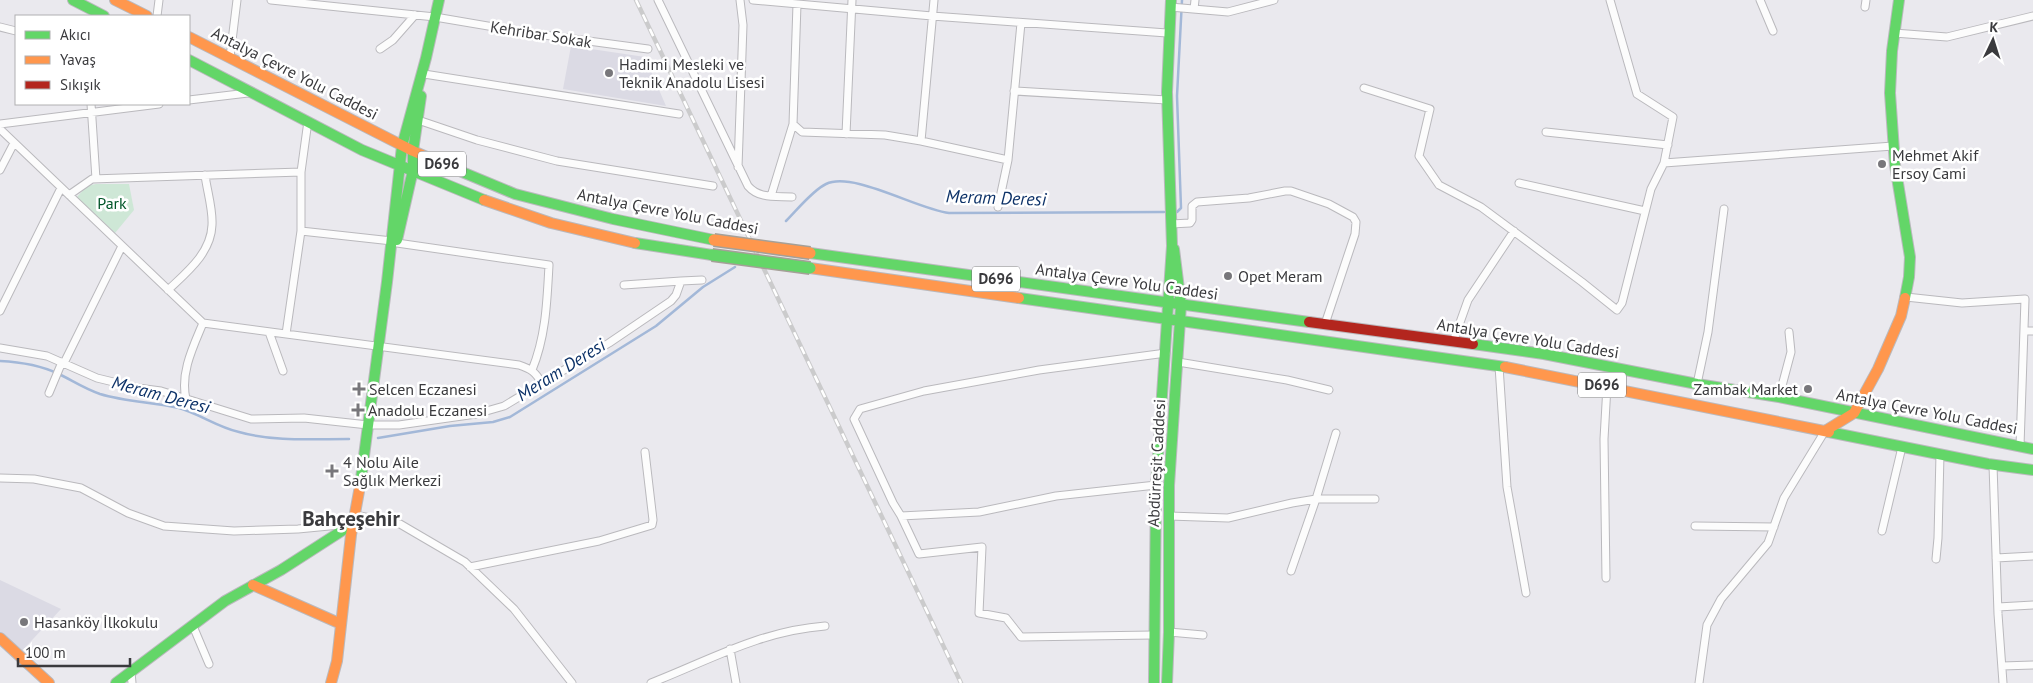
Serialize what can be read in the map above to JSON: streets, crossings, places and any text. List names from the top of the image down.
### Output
{
  "streets": {
    "main road": ["Antalya Çevre Yolu Caddesi", "D696", "Abdürreşit Caddesi"],
    "street": ["Kehribar Sokak"]
  },
  "crossings": [
    ["Antalya Çevre Yolu Caddesi", "Abdürreşit Caddesi"]
  ],
  "districts": ["Bahçeşehir"],
  "water": ["Meram Deresi"],
  "parks": ["Park"],
  "places": {
    "other": [
      "Hadimi Mesleki ve Teknik Anadolu Lisesi",
      "Mehmet Akif Ersoy Cami",
      "Opet Meram",
      "Zambak Market",
      "Hasanköy İlkokulu"
    ],
    "health": ["Selcen Eczanesi", "Anadolu Eczanesi", "4 Nolu Aile Sağlık Merkezi"]
  },
  "legend": ["Akıcı", "Yavaş", "Sıkışık"],
  "scale_bar": "100 m",
  "north": "top"
}
